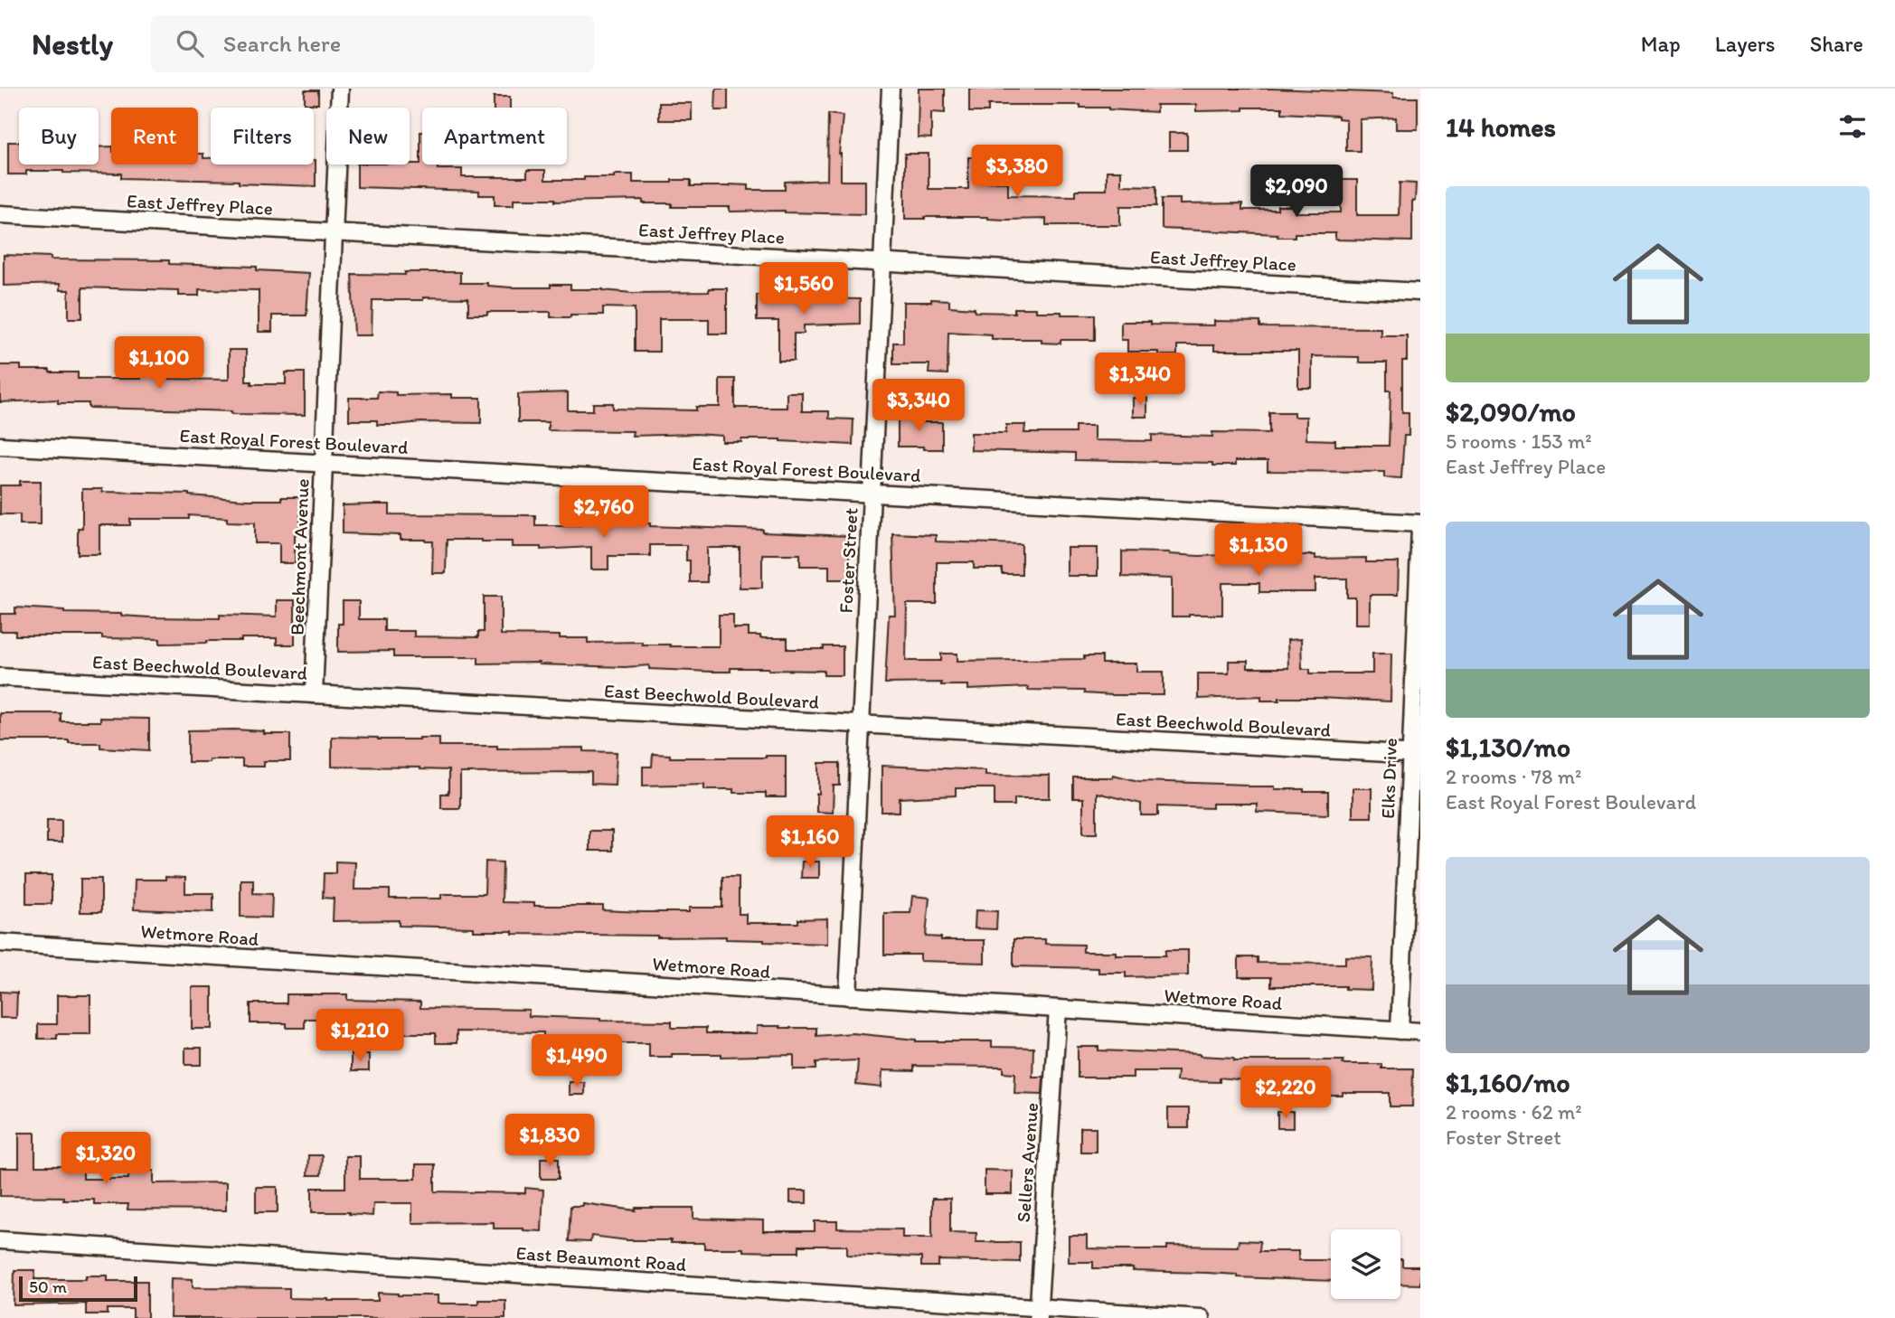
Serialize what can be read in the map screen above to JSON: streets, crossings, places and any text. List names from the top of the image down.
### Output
{
  "streets": {
    "street": [
      "East Jeffrey Place",
      "East Royal Forest Boulevard",
      "Beechmont Avenue",
      "Foster Street",
      "East Beechwold Boulevard",
      "Elks Drive",
      "Wetmore Road",
      "Sellers Avenue",
      "East Beaumont Road"
    ]
  },
  "crossings": [
    ["East Jeffrey Place", "Beechmont Avenue"],
    ["East Jeffrey Place", "Foster Street"],
    ["East Royal Forest Boulevard", "Beechmont Avenue"],
    ["East Royal Forest Boulevard", "Foster Street"],
    ["East Royal Forest Boulevard", "Elks Drive"],
    ["Beechmont Avenue", "East Beechwold Boulevard"],
    ["Foster Street", "East Beechwold Boulevard"],
    ["Foster Street", "Wetmore Road"],
    ["East Beechwold Boulevard", "Elks Drive"],
    ["Elks Drive", "Wetmore Road"],
    ["Wetmore Road", "Sellers Avenue"],
    ["Sellers Avenue", "East Beaumont Road"]
  ],
  "scale_bar": "50 m",
  "page": {
    "header": "Nestly",
    "search": "Search here",
    "nav": ["Map", "Layers", "Share"],
    "heading": "14 homes",
    "chip": [
      "Buy",
      "Rent",
      "Filters",
      "New",
      "Apartment"
    ],
    "price": [
      "$3,380",
      "$2,090",
      "$1,560",
      "$1,100",
      "$1,340",
      "$3,340",
      "$2,760",
      "$1,130",
      "$1,160",
      "$1,210",
      "$1,490",
      "$2,220",
      "$1,830",
      "$1,320"
    ],
    "list": [
      {
        "name": "$2,090/mo",
        "note": "5 rooms · 153 m² · East Jeffrey Place"
      },
      {
        "name": "$1,130/mo",
        "note": "2 rooms · 78 m² · East Royal Forest Boulevard"
      },
      {
        "name": "$1,160/mo",
        "note": "2 rooms · 62 m² · Foster Street"
      }
    ],
    "scale": "50 m"
  }
}
